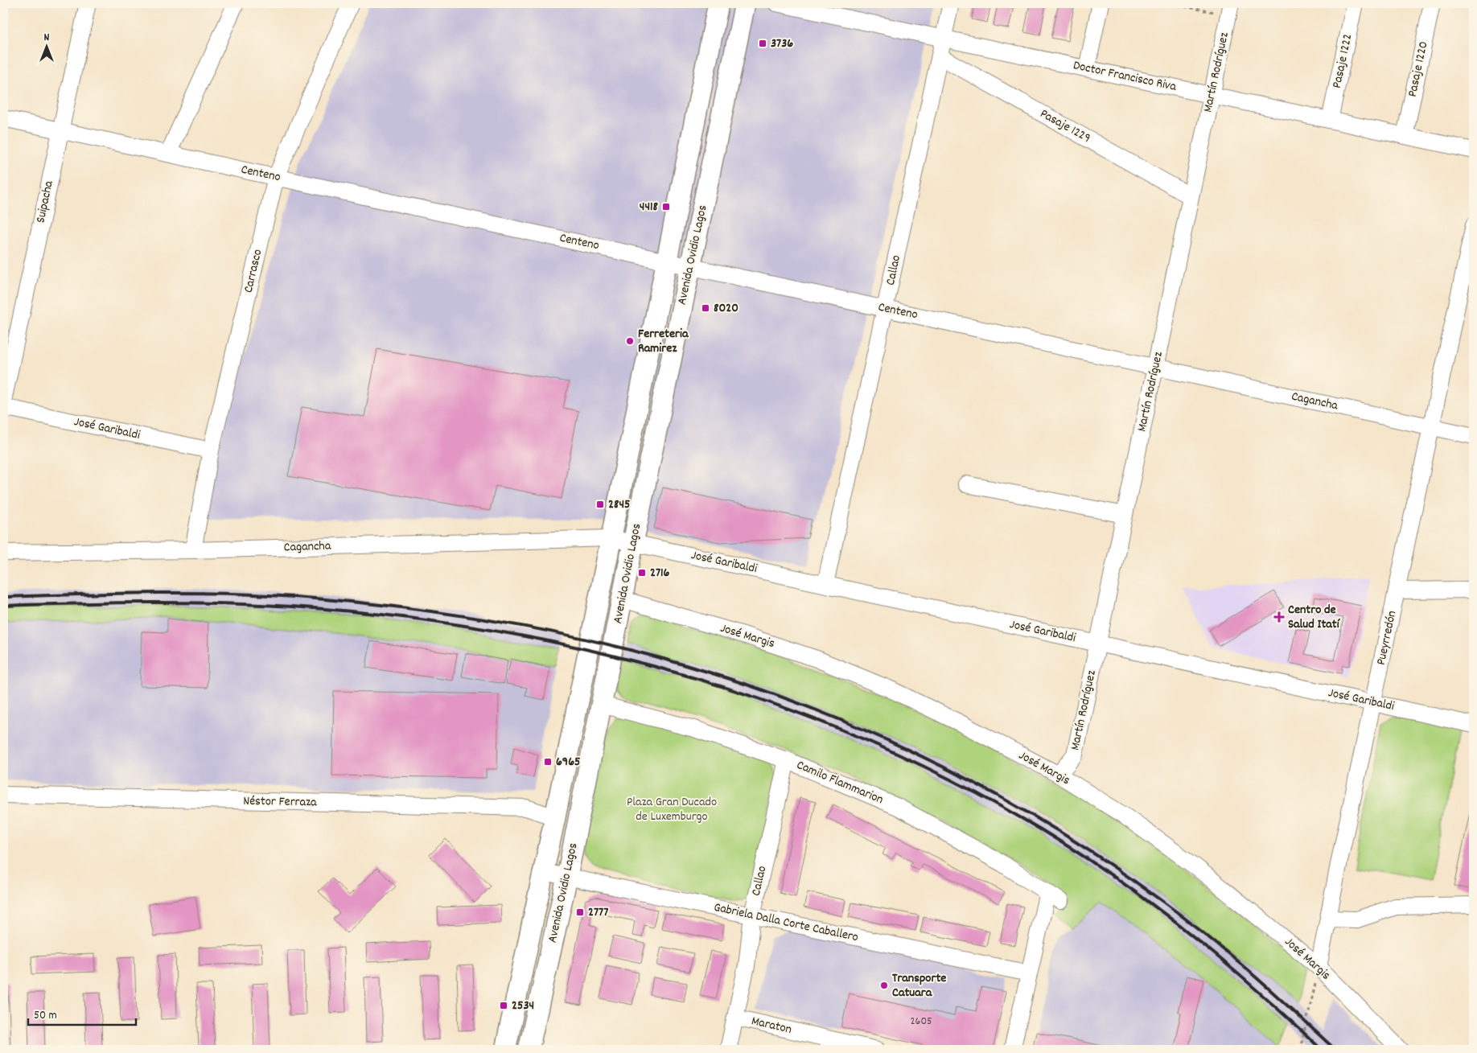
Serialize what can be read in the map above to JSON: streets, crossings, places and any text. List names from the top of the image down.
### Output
{
  "streets": {
    "main road": ["Avenida Ovidio Lagos"],
    "street": [
      "Pasaje 1222",
      "Pasaje 1220",
      "Martín Rodríguez",
      "Doctor Francisco Riva",
      "Pasaje 1229",
      "Centeno",
      "Suipacha",
      "Callao",
      "Carrasco",
      "Cagancha",
      "José Garibaldi",
      "José Margis",
      "Pueyrredón",
      "Camilo Flammarion",
      "Néstor Ferraza",
      "Gabriela Dalla Corte Caballero",
      "Maraton"
    ]
  },
  "crossings": [
    ["Pasaje 1222", "Doctor Francisco Riva"],
    ["Pasaje 1220", "Doctor Francisco Riva"],
    ["Martín Rodríguez", "Doctor Francisco Riva"],
    ["Martín Rodríguez", "Pasaje 1229"],
    ["Martín Rodríguez", "Centeno"],
    ["Martín Rodríguez", "Cagancha"],
    ["Martín Rodríguez", "José Garibaldi"],
    ["Martín Rodríguez", "José Margis"],
    ["Doctor Francisco Riva", "Callao"],
    ["Pasaje 1229", "Callao"],
    ["Centeno", "Suipacha"],
    ["Centeno", "Avenida Ovidio Lagos"],
    ["Centeno", "Callao"],
    ["Centeno", "Carrasco"],
    ["Centeno", "Cagancha"],
    ["Avenida Ovidio Lagos", "Cagancha"],
    ["Avenida Ovidio Lagos", "José Garibaldi"],
    ["Avenida Ovidio Lagos", "José Margis"],
    ["Avenida Ovidio Lagos", "Camilo Flammarion"],
    ["Avenida Ovidio Lagos", "Néstor Ferraza"],
    ["Avenida Ovidio Lagos", "Gabriela Dalla Corte Caballero"],
    ["Callao", "José Garibaldi"],
    ["Callao", "Camilo Flammarion"],
    ["Callao", "Gabriela Dalla Corte Caballero"],
    ["Callao", "Maraton"],
    ["Carrasco", "Cagancha"],
    ["Carrasco", "José Garibaldi"],
    ["Cagancha", "José Garibaldi"],
    ["Cagancha", "Pueyrredón"],
    ["José Garibaldi", "Pueyrredón"],
    ["José Margis", "Pueyrredón"],
    ["Camilo Flammarion", "Gabriela Dalla Corte Caballero"]
  ],
  "parks": ["Plaza Gran Ducado de Luxemburgo"],
  "places": {
    "transit": [
      "3736",
      "4418",
      "8020",
      "2845",
      "2716",
      "6965",
      "2777",
      "2534"
    ],
    "other": ["Ferreteria Ramirez", "Transporte Catuara"],
    "health": ["Centro de Salud Itatí"]
  },
  "house_numbers": ["2605"],
  "scale_bar": "50 m",
  "north": "top"
}
